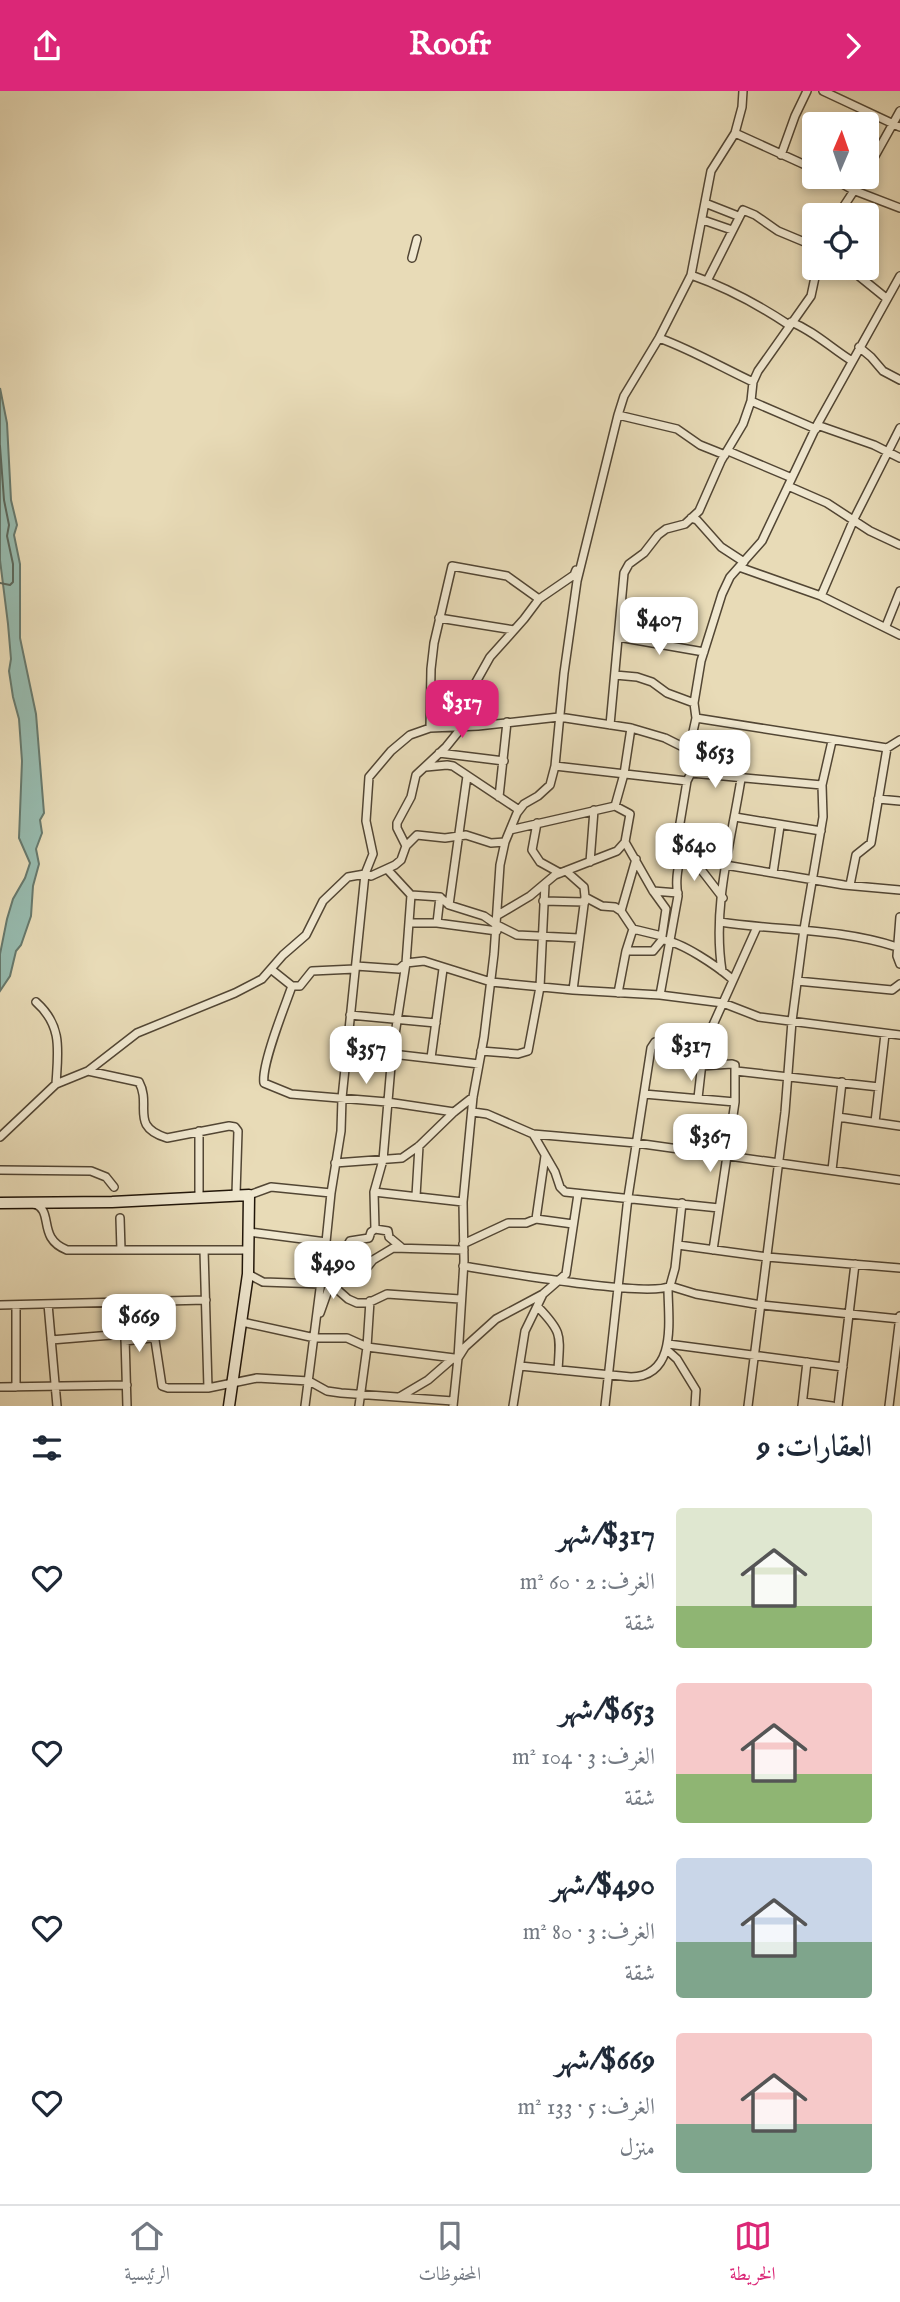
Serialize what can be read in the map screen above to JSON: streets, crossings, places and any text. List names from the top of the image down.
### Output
{
  "north": "top",
  "page": {
    "header": "Roofr",
    "price": [
      "$407",
      "$317",
      "$653",
      "$640",
      "$317",
      "$357",
      "$367",
      "$490",
      "$669"
    ],
    "heading": "العقارات: 9",
    "list": [
      {
        "name": "$317/شهر",
        "note": "الغرف: 2 · 60 m² · شقة"
      },
      {
        "name": "$653/شهر",
        "note": "الغرف: 3 · 104 m² · شقة"
      },
      {
        "name": "$490/شهر",
        "note": "الغرف: 3 · 80 m² · شقة"
      },
      {
        "name": "$669/شهر",
        "note": "الغرف: 5 · 133 m² · منزل"
      }
    ],
    "tabs": ["الخريطة", "المحفوظات", "الرئيسية"]
  }
}
